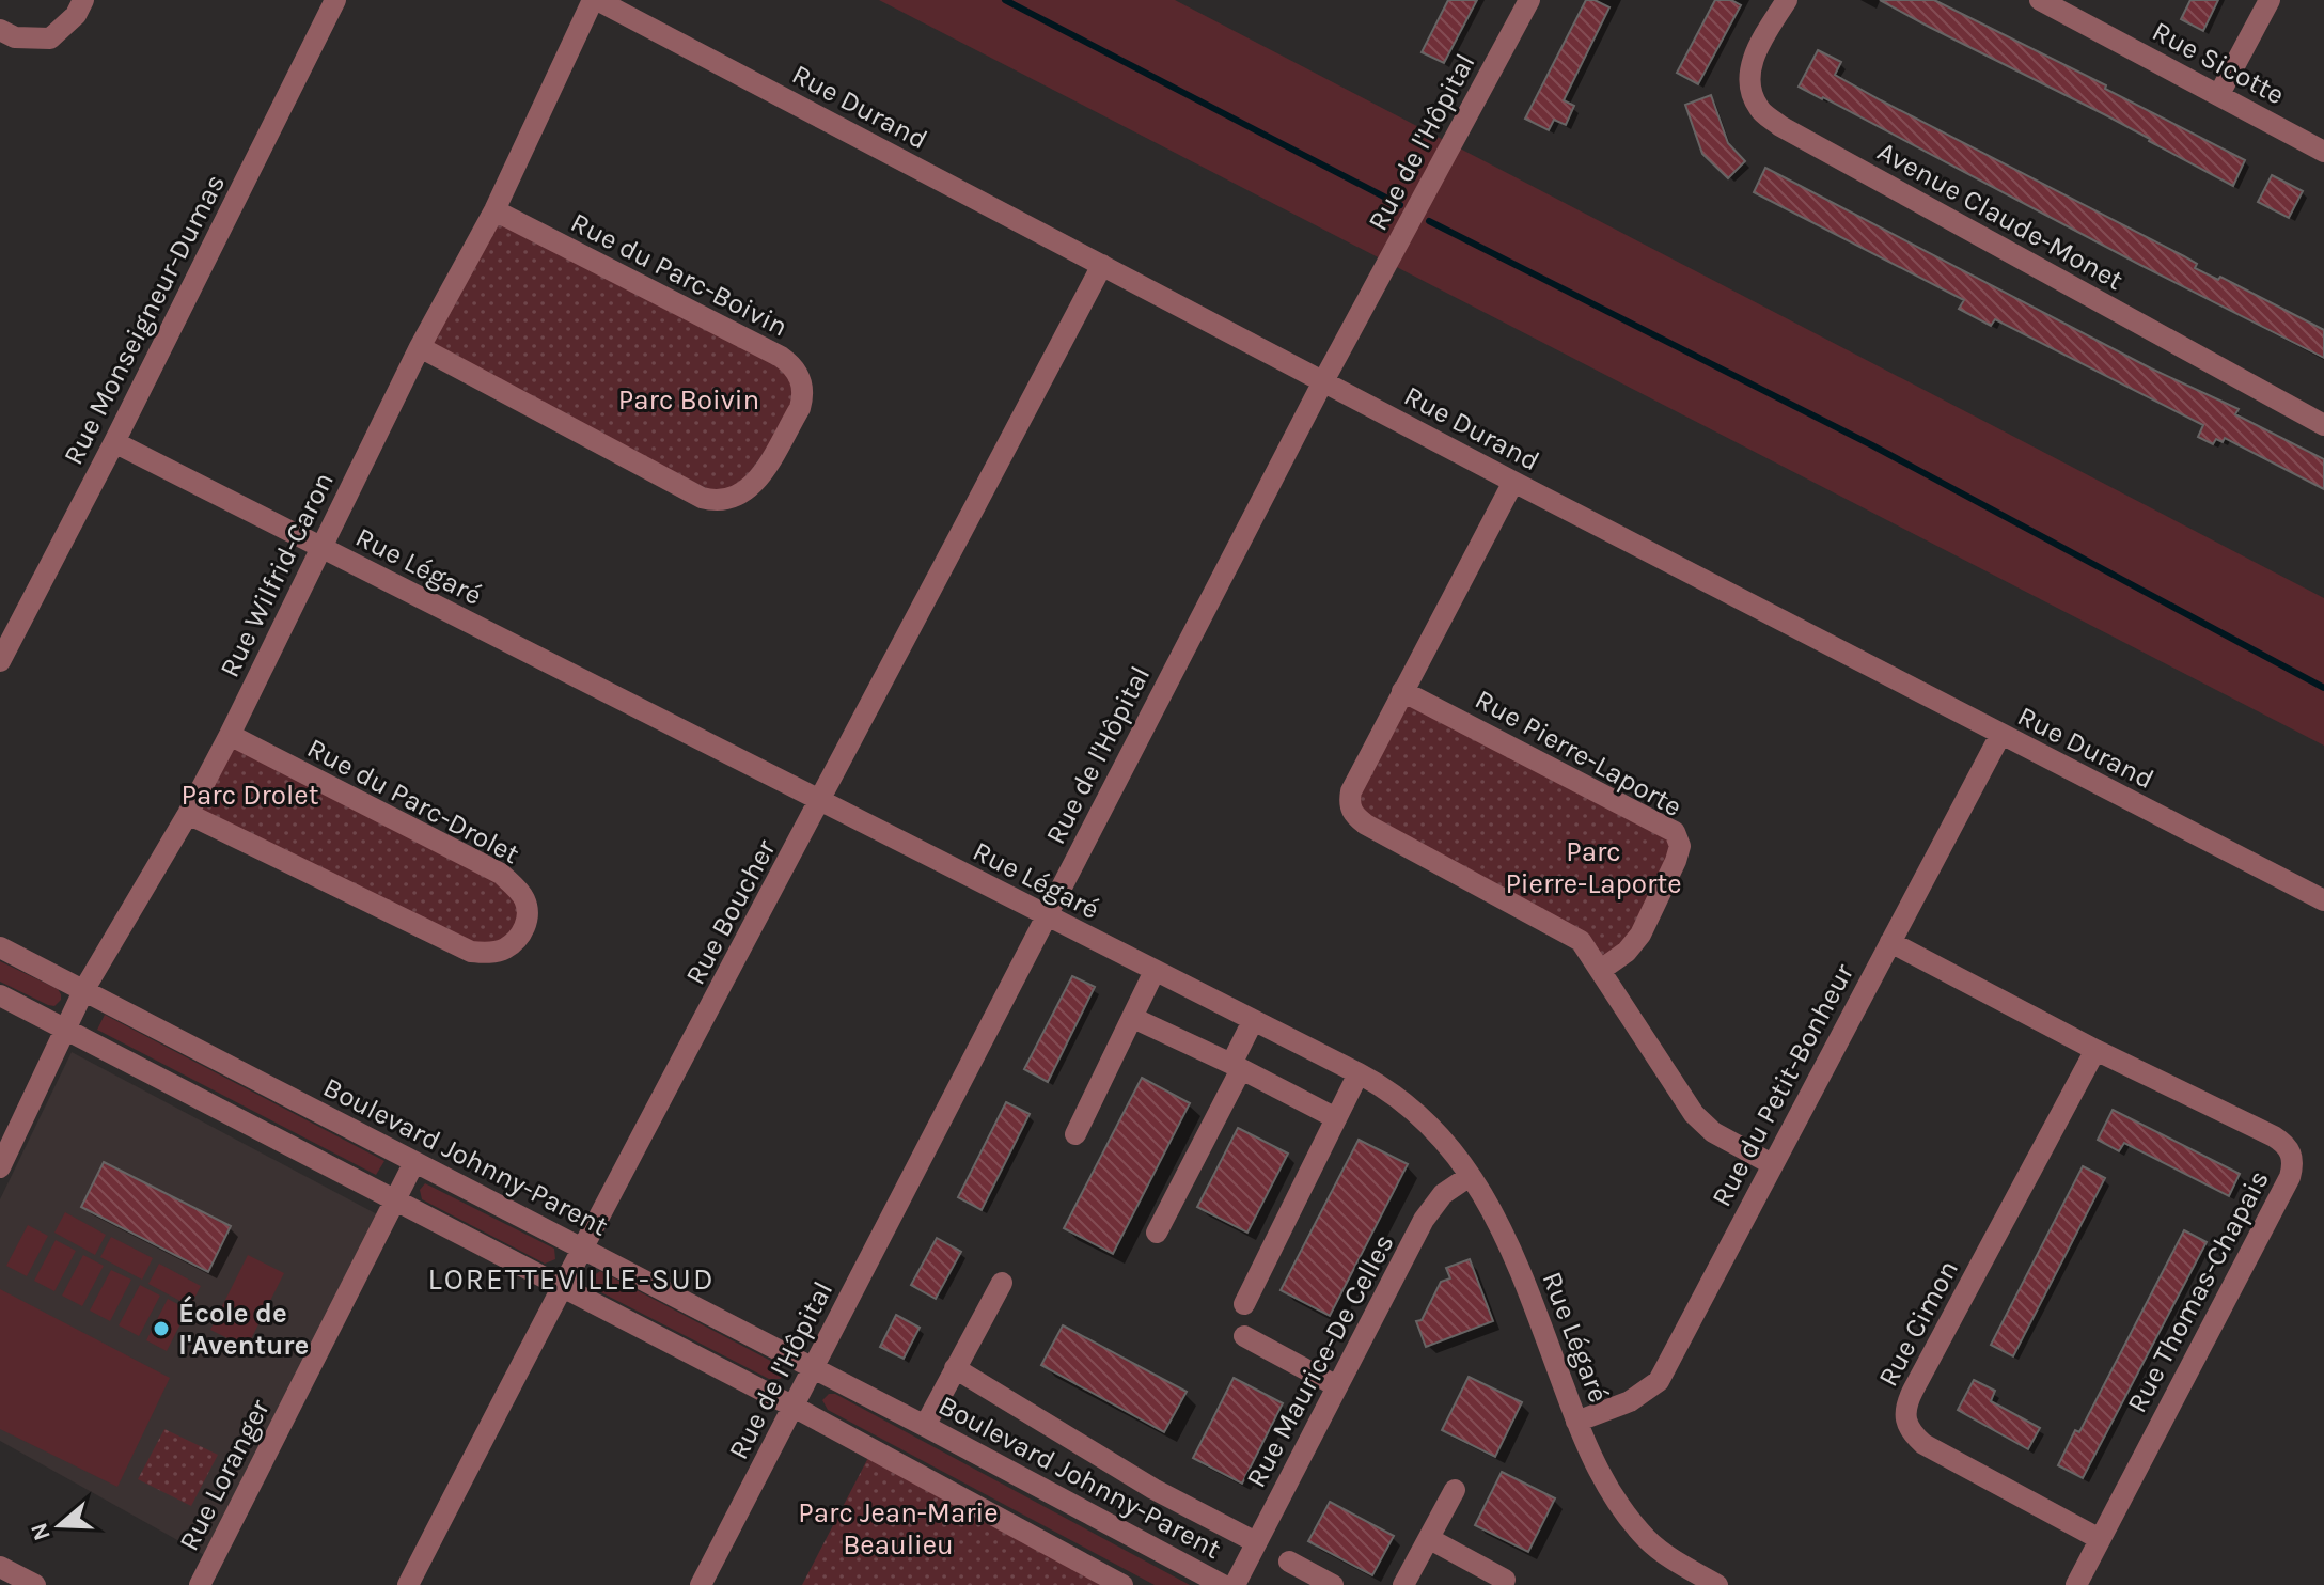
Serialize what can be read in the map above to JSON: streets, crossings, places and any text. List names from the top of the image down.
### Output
{
  "streets": {
    "street": [
      "Rue Sicotte",
      "Rue Durand",
      "Rue de l'Hôpital",
      "Avenue Claude-Monet",
      "Rue du Parc-Boivin",
      "Rue Monseigneur-Dumas",
      "Rue Légaré",
      "Rue Wilfrid-Caron",
      "Rue Pierre-Laporte",
      "Rue du Parc-Drolet",
      "Rue Boucher",
      "Rue du Petit-Bonheur",
      "Boulevard Johnny-Parent",
      "Rue Thomas-Chapais",
      "Rue Cimon",
      "Rue Maurice-De Celles",
      "Rue Loranger"
    ]
  },
  "crossings": [
    ["Rue Durand", "Rue de l'Hôpital"],
    ["Rue Durand", "Rue Wilfrid-Caron"],
    ["Rue Durand", "Rue Boucher"],
    ["Rue Durand", "Rue du Petit-Bonheur"],
    ["Rue de l'Hôpital", "Rue Légaré"],
    ["Rue de l'Hôpital", "Boulevard Johnny-Parent"],
    ["Rue du Parc-Boivin", "Rue Wilfrid-Caron"],
    ["Rue Monseigneur-Dumas", "Rue Légaré"],
    ["Rue Légaré", "Rue Wilfrid-Caron"],
    ["Rue Légaré", "Rue Boucher"],
    ["Rue Légaré", "Rue du Petit-Bonheur"],
    ["Rue Légaré", "Rue Maurice-De Celles"],
    ["Rue Wilfrid-Caron", "Rue du Parc-Drolet"],
    ["Rue Wilfrid-Caron", "Boulevard Johnny-Parent"],
    ["Rue Boucher", "Boulevard Johnny-Parent"],
    ["Rue du Petit-Bonheur", "Rue Thomas-Chapais"],
    ["Boulevard Johnny-Parent", "Rue Loranger"],
    ["Rue Thomas-Chapais", "Rue Cimon"]
  ],
  "districts": ["LORETTEVILLE-SUD"],
  "parks": [
    "Parc Boivin",
    "Parc Drolet",
    "Parc Pierre-Laporte",
    "Parc Jean-Marie Beaulieu"
  ],
  "places": ["École de l'Aventure"],
  "north": "left"
}
